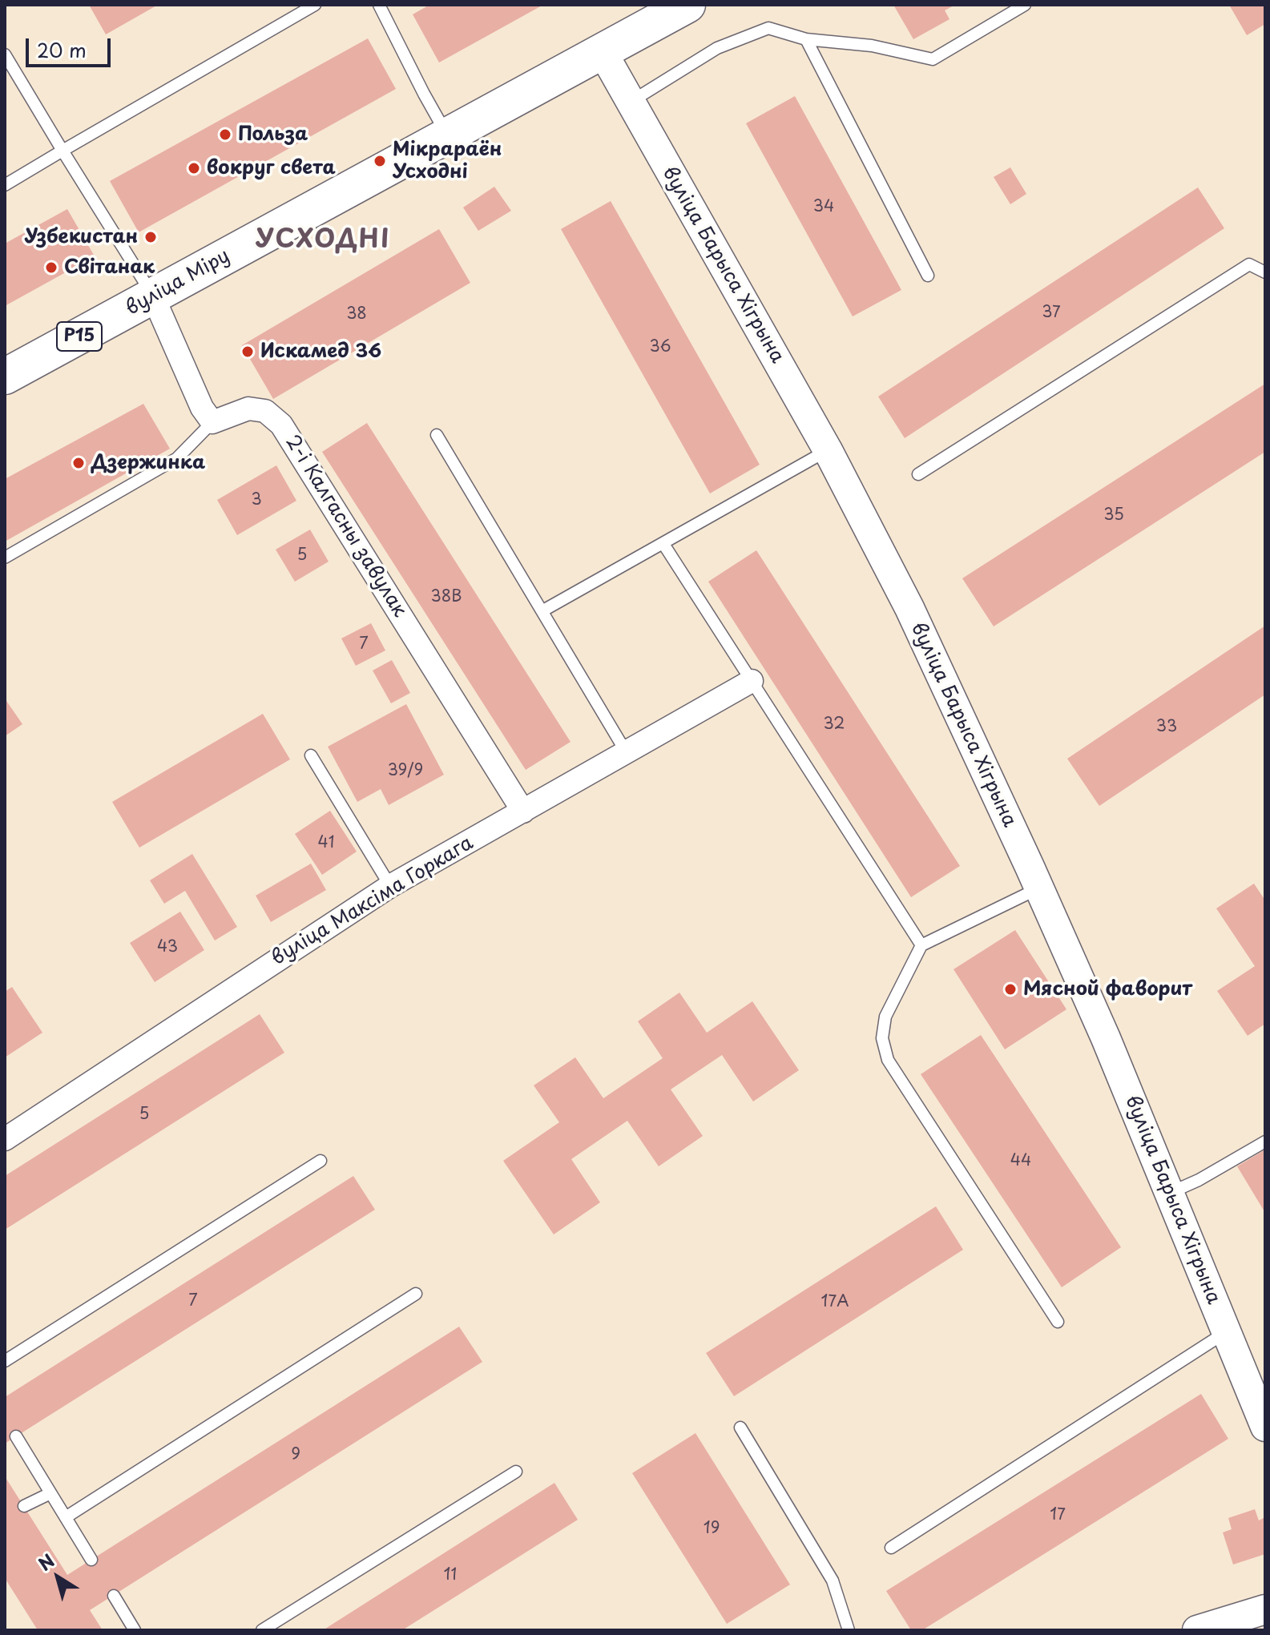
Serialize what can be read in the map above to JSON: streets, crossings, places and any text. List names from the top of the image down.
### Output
{
  "streets": {
    "main road": ["вуліца Міру", "Р15"],
    "street": ["вуліца Барыса Хігрына", "2-і Калгасны завулак", "вуліца Максіма Горкага"]
  },
  "crossings": [
    ["вуліца Барыса Хігрына", "вуліца Міру"],
    ["2-і Калгасны завулак", "вуліца Максіма Горкага"]
  ],
  "districts": ["УСХОДНІ"],
  "places": [
    "Польза",
    "Мікрараён Усходні",
    "вокруг света",
    "Узбекистан",
    "Світанак",
    "Искамед 36",
    "Дзержинка",
    "Мясной фаворит"
  ],
  "house_numbers": [
    "34",
    "37",
    "38",
    "36",
    "3",
    "35",
    "5",
    "38В",
    "7",
    "32",
    "33",
    "39/9",
    "41",
    "43",
    "5",
    "44",
    "7",
    "17А",
    "9",
    "17",
    "19",
    "11"
  ],
  "scale_bar": "20 m",
  "north": "top left"
}
